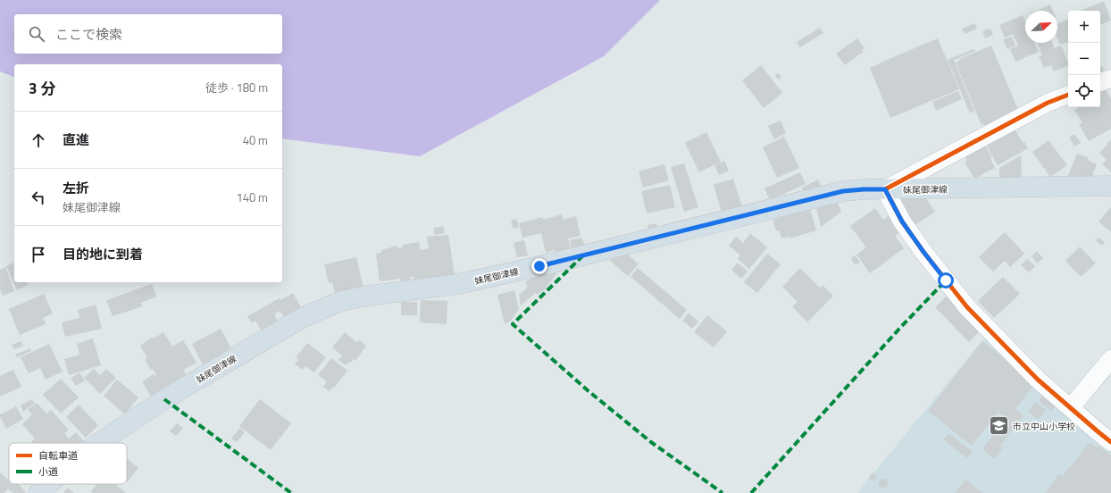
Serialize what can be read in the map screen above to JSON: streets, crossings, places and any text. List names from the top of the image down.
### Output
{
  "streets": {
    "main road": ["妹尾御津線"]
  },
  "places": {
    "school or university": ["市立中山小学校"]
  },
  "legend": ["自転車道", "小道"],
  "north": "top right",
  "page": {
    "map_buttons": ["+", "−"],
    "search": "ここで検索",
    "heading": ["3 分", "徒歩 · 180 m"],
    "list": [
      ["直進", "40 m"],
      ["左折", "妹尾御津線", "140 m"],
      "目的地に到着"
    ]
  }
}
